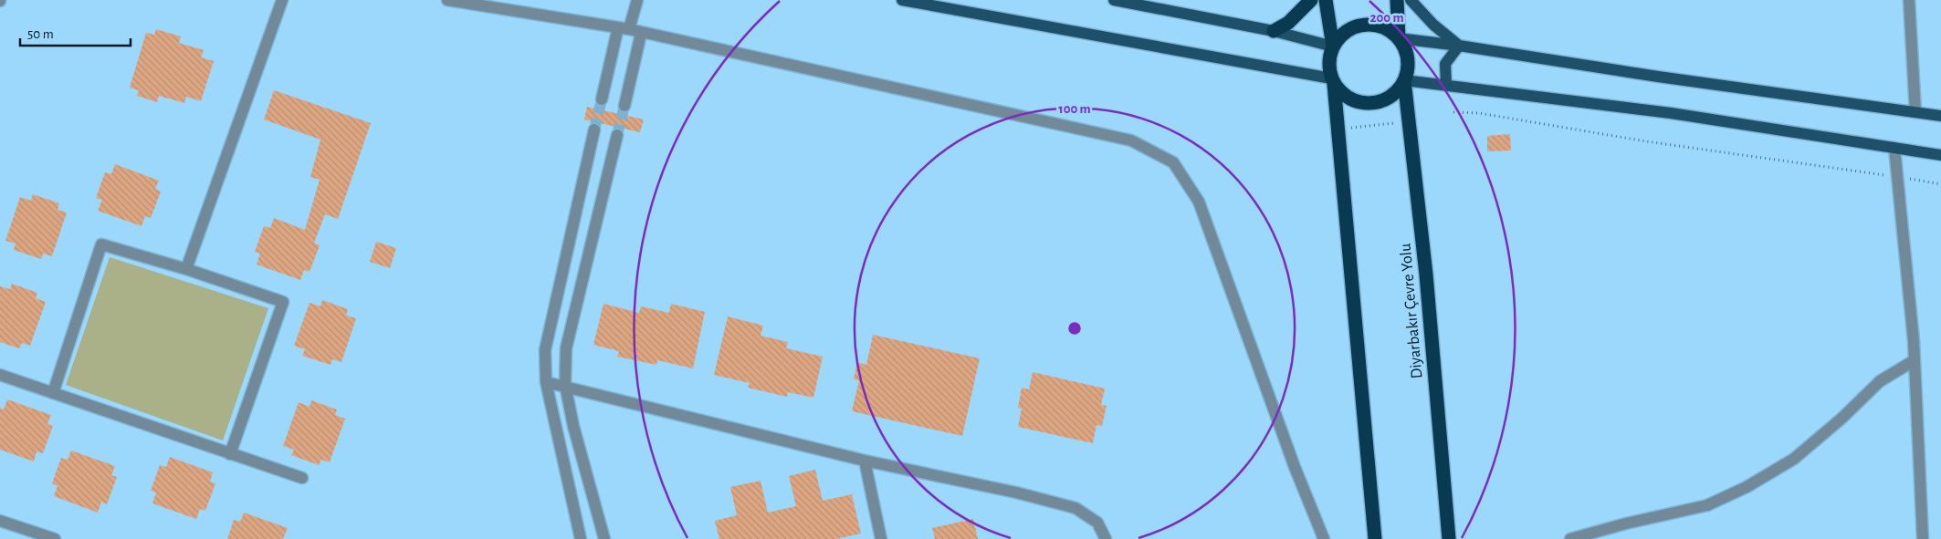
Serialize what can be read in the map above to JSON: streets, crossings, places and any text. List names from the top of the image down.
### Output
{
  "streets": {
    "highway": ["Diyarbakır Çevre Yolu"]
  },
  "scale_bar": "50 m",
  "rings": ["200 m", "100 m"]
}
